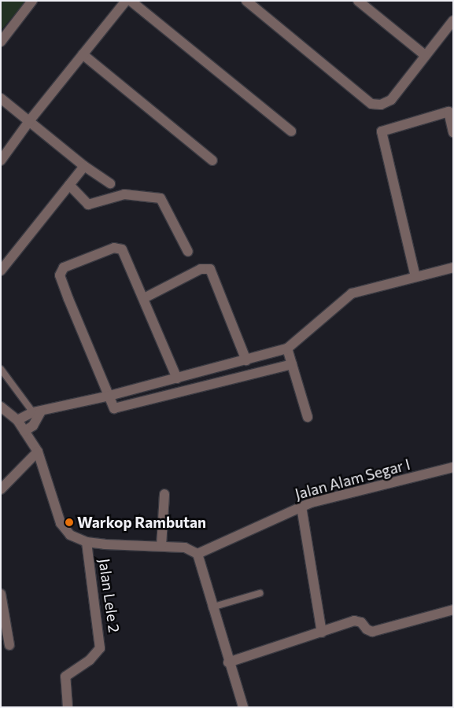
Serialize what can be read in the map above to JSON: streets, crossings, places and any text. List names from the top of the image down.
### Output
{
  "streets": {
    "street": ["Jalan Alam Segar I", "Jalan Lele 2"]
  },
  "places": ["Warkop Rambutan"]
}
